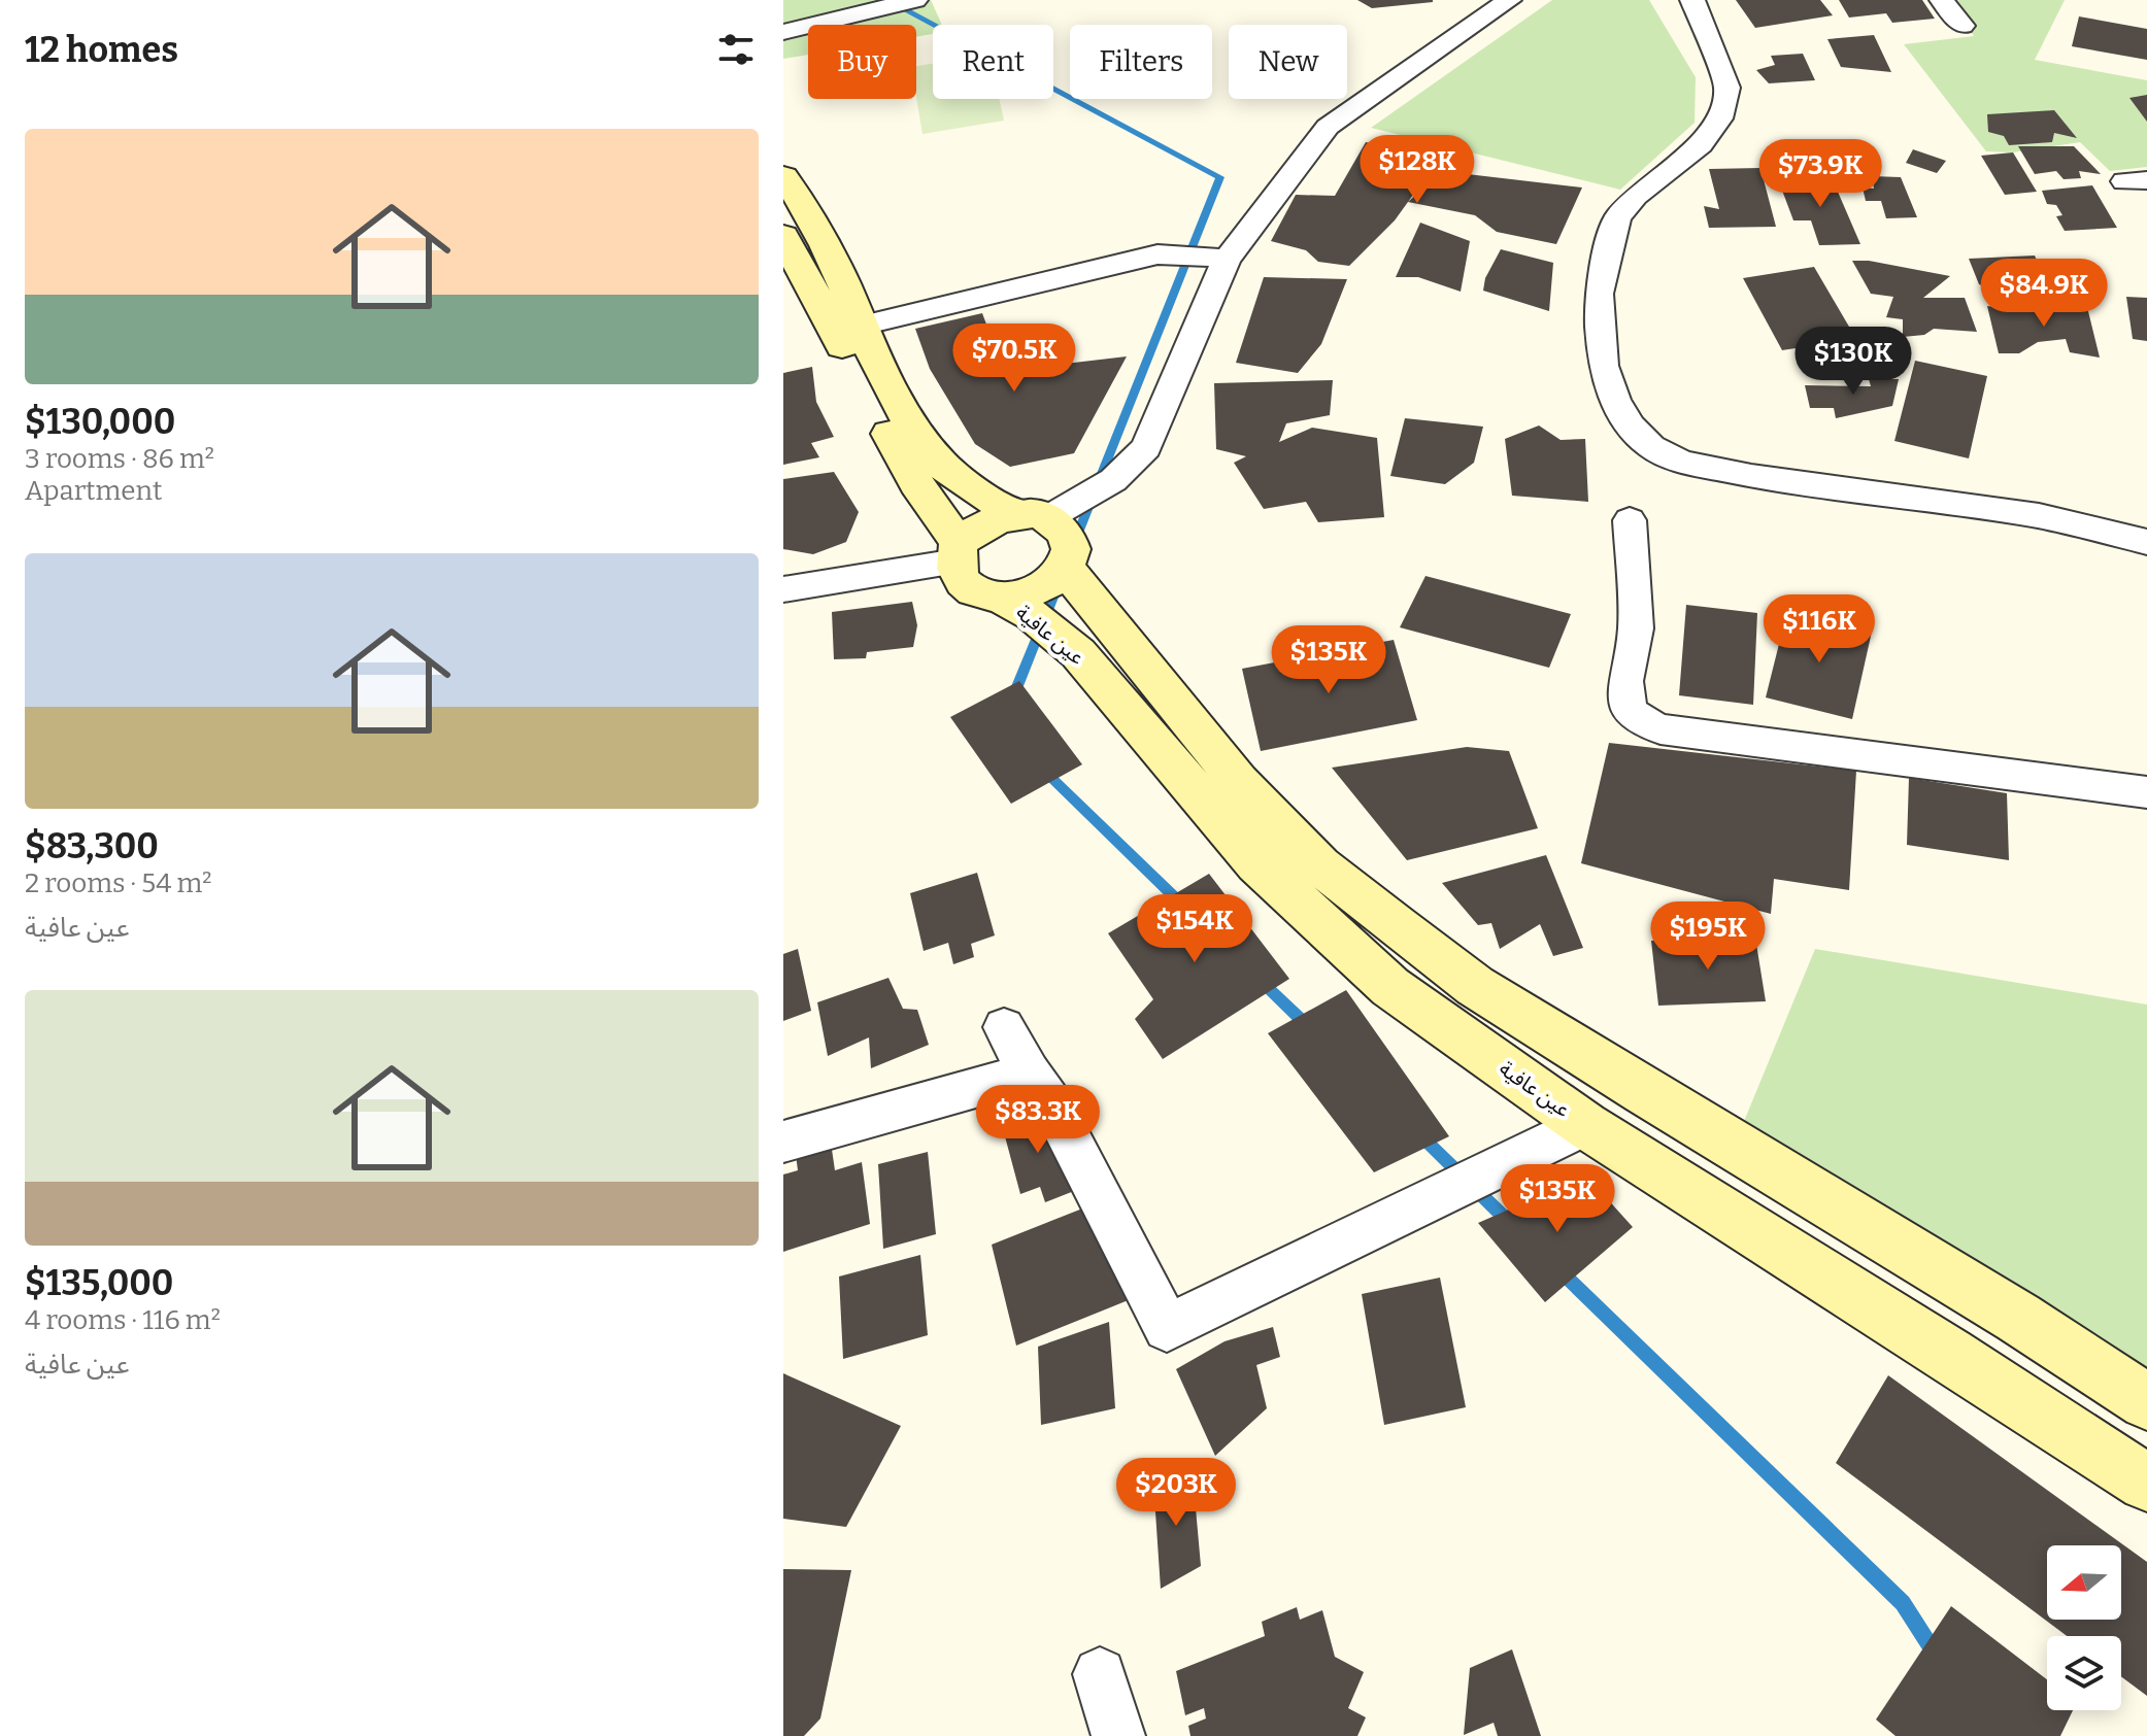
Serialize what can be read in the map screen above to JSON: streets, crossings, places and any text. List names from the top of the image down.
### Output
{
  "streets": {
    "main road": ["عين عافية"]
  },
  "north": "left",
  "page": {
    "heading": "12 homes",
    "chip": [
      "Buy",
      "Rent",
      "Filters",
      "New"
    ],
    "list": [
      {
        "name": "$130,000",
        "note": "3 rooms · 86 m² · Apartment"
      },
      {
        "name": "$83,300",
        "note": "2 rooms · 54 m² · عين عافية"
      },
      {
        "name": "$135,000",
        "note": "4 rooms · 116 m² · عين عافية"
      }
    ],
    "price": [
      "$128K",
      "$73.9K",
      "$84.9K",
      "$70.5K",
      "$130K",
      "$116K",
      "$135K",
      "$154K",
      "$195K",
      "$83.3K",
      "$135K",
      "$203K"
    ]
  }
}
